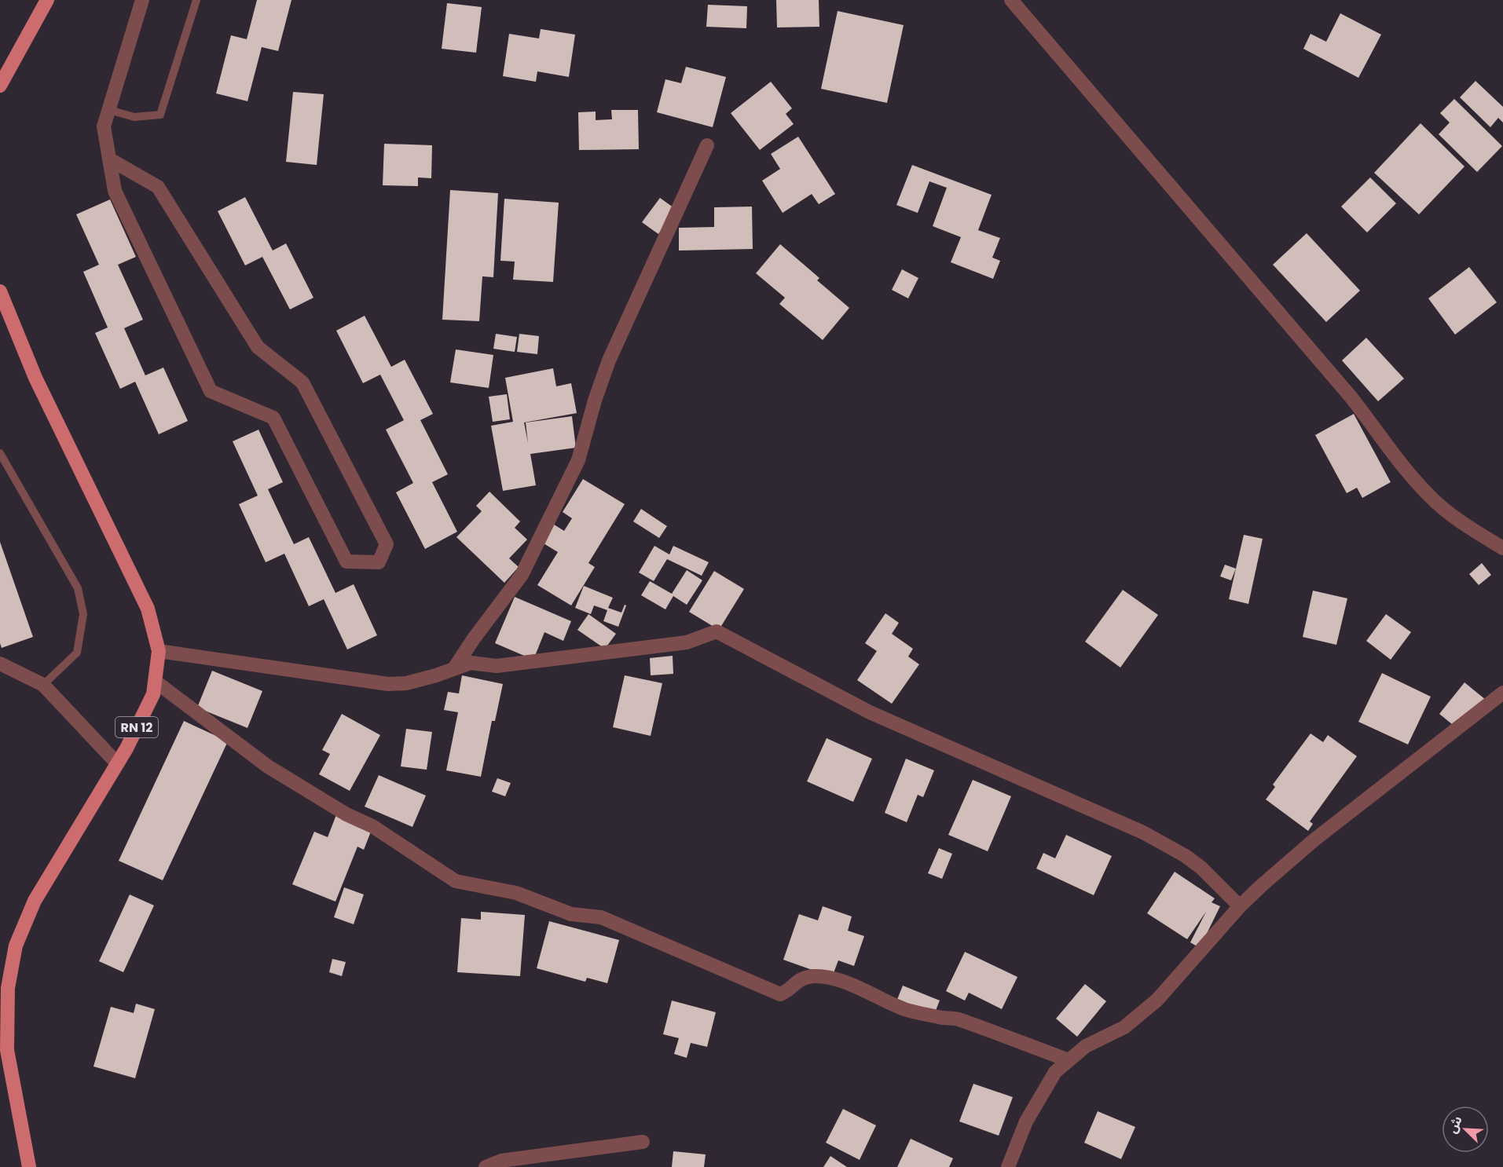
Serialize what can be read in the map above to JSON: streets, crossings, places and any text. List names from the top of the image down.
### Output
{
  "streets": {
    "main road": ["RN 12"]
  },
  "north": "top left"
}
